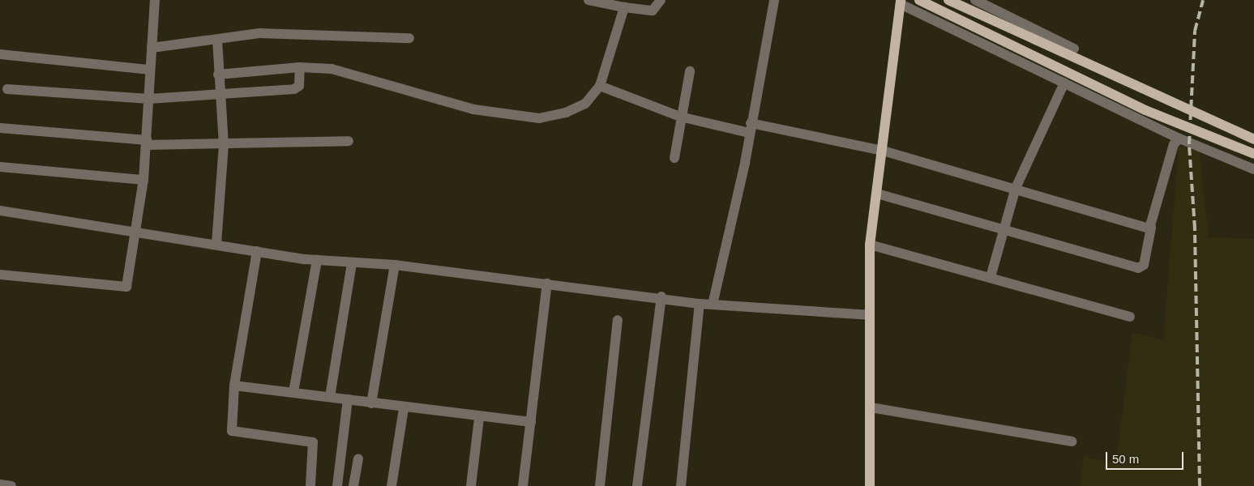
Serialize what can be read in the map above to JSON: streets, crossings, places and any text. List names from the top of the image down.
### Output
{
  "scale_bar": "50 m"
}
